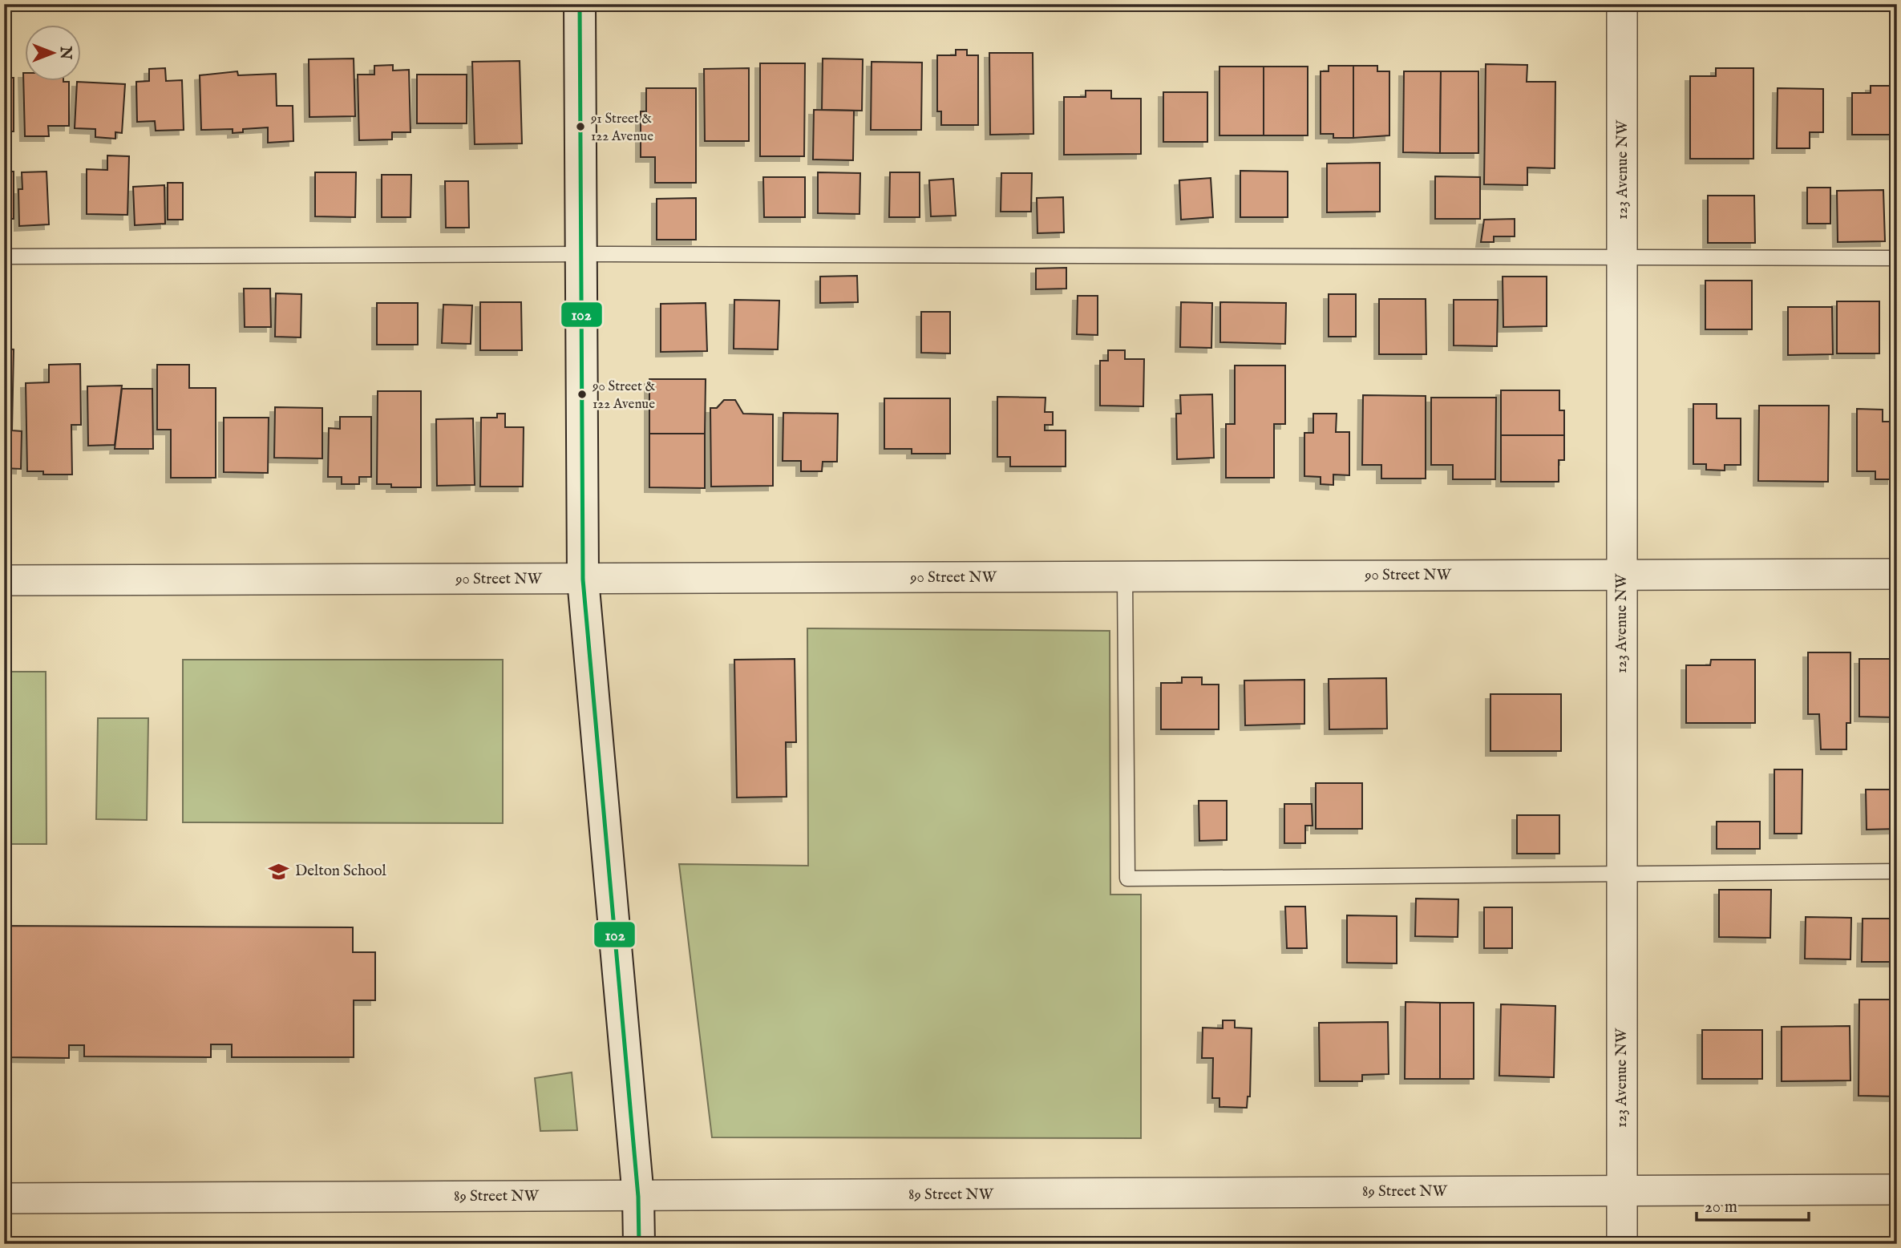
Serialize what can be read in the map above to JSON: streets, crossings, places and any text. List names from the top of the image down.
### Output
{
  "streets": {
    "street": ["123 Avenue NW", "90 Street NW", "89 Street NW"]
  },
  "crossings": [
    ["123 Avenue NW", "90 Street NW"],
    ["123 Avenue NW", "89 Street NW"]
  ],
  "places": {
    "other": ["91 Street & 122 Avenue", "90 Street & 122 Avenue"],
    "school or university": ["Delton School"]
  },
  "lines": ["transit line 102"],
  "scale_bar": "20 m",
  "north": "right"
}
